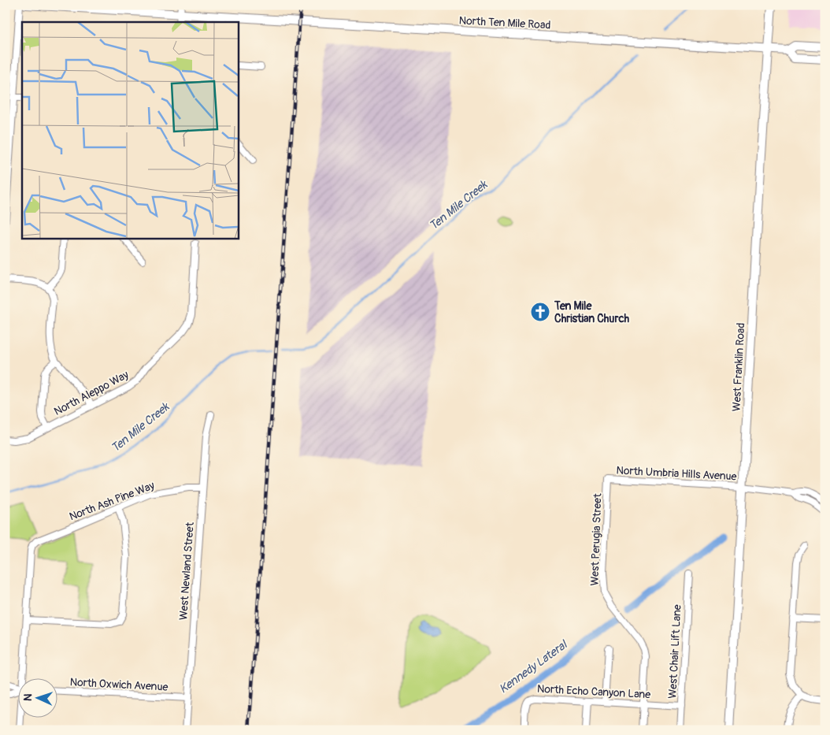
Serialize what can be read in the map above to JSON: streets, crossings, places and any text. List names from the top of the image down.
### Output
{
  "streets": {
    "main road": ["North Ten Mile Road", "West Franklin Road"],
    "street": [
      "North Aleppo Way",
      "North Umbria Hills Avenue",
      "North Ash Pine Way",
      "West Perugia Street",
      "West Newland Street",
      "West Chair Lift Lane",
      "North Oxwich Avenue",
      "North Echo Canyon Lane"
    ]
  },
  "crossings": [
    ["North Ten Mile Road", "West Franklin Road"],
    ["West Franklin Road", "North Umbria Hills Avenue"],
    ["North Umbria Hills Avenue", "West Perugia Street"],
    ["North Ash Pine Way", "West Newland Street"],
    ["West Perugia Street", "North Echo Canyon Lane"],
    ["West Newland Street", "North Oxwich Avenue"],
    ["West Chair Lift Lane", "North Echo Canyon Lane"]
  ],
  "water": ["Ten Mile Creek", "Kennedy Lateral"],
  "places": {
    "church": ["Ten Mile Christian Church"]
  },
  "north": "left"
}
